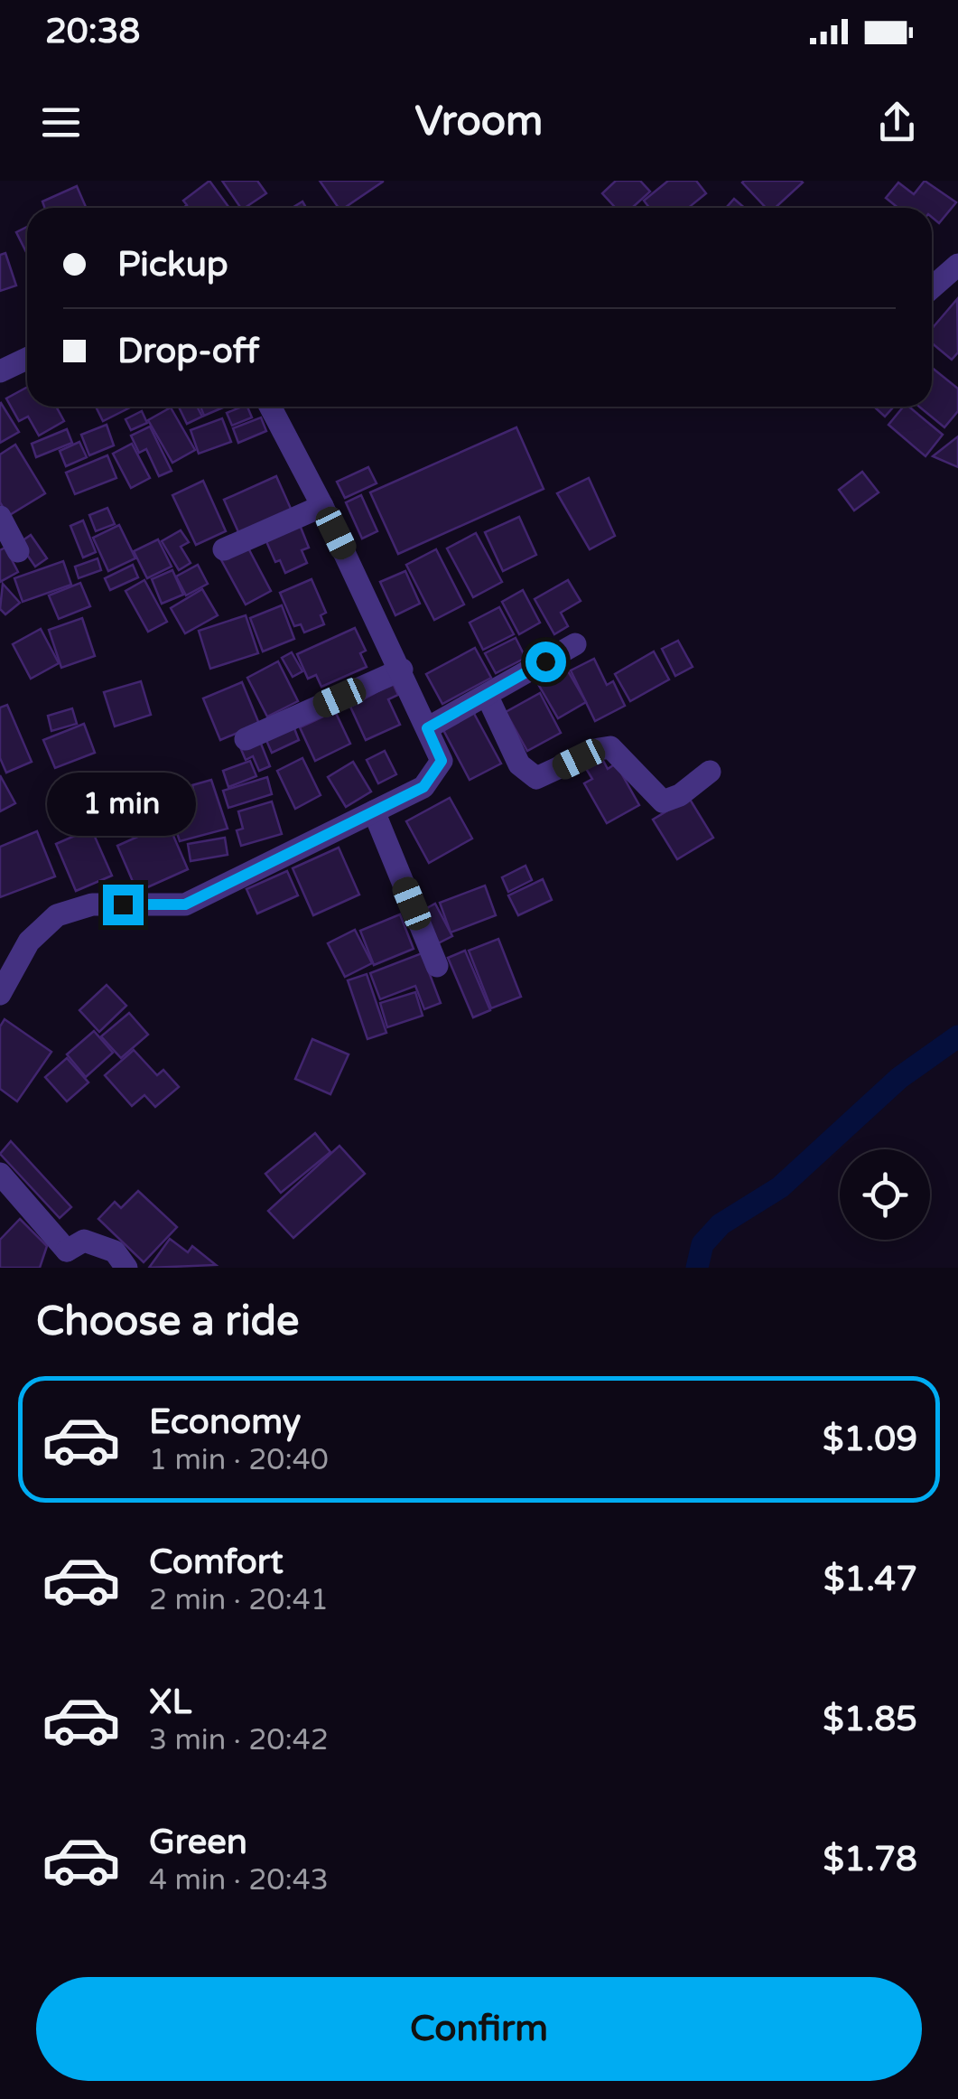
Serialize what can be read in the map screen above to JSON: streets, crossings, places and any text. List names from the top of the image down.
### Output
{
  "page": {
    "status": "20:38",
    "header": "Vroom",
    "banner": ["Pickup", "Drop-off"],
    "bubble": "1 min",
    "heading": "Choose a ride",
    "list": [
      {
        "name": "Economy",
        "note": "1 min · 20:40",
        "value": "$1.09"
      },
      {
        "name": "Comfort",
        "note": "2 min · 20:41",
        "value": "$1.47"
      },
      {
        "name": "XL",
        "note": "3 min · 20:42",
        "value": "$1.85"
      },
      {
        "name": "Green",
        "note": "4 min · 20:43",
        "value": "$1.78"
      }
    ],
    "buttons": "Confirm"
  }
}
